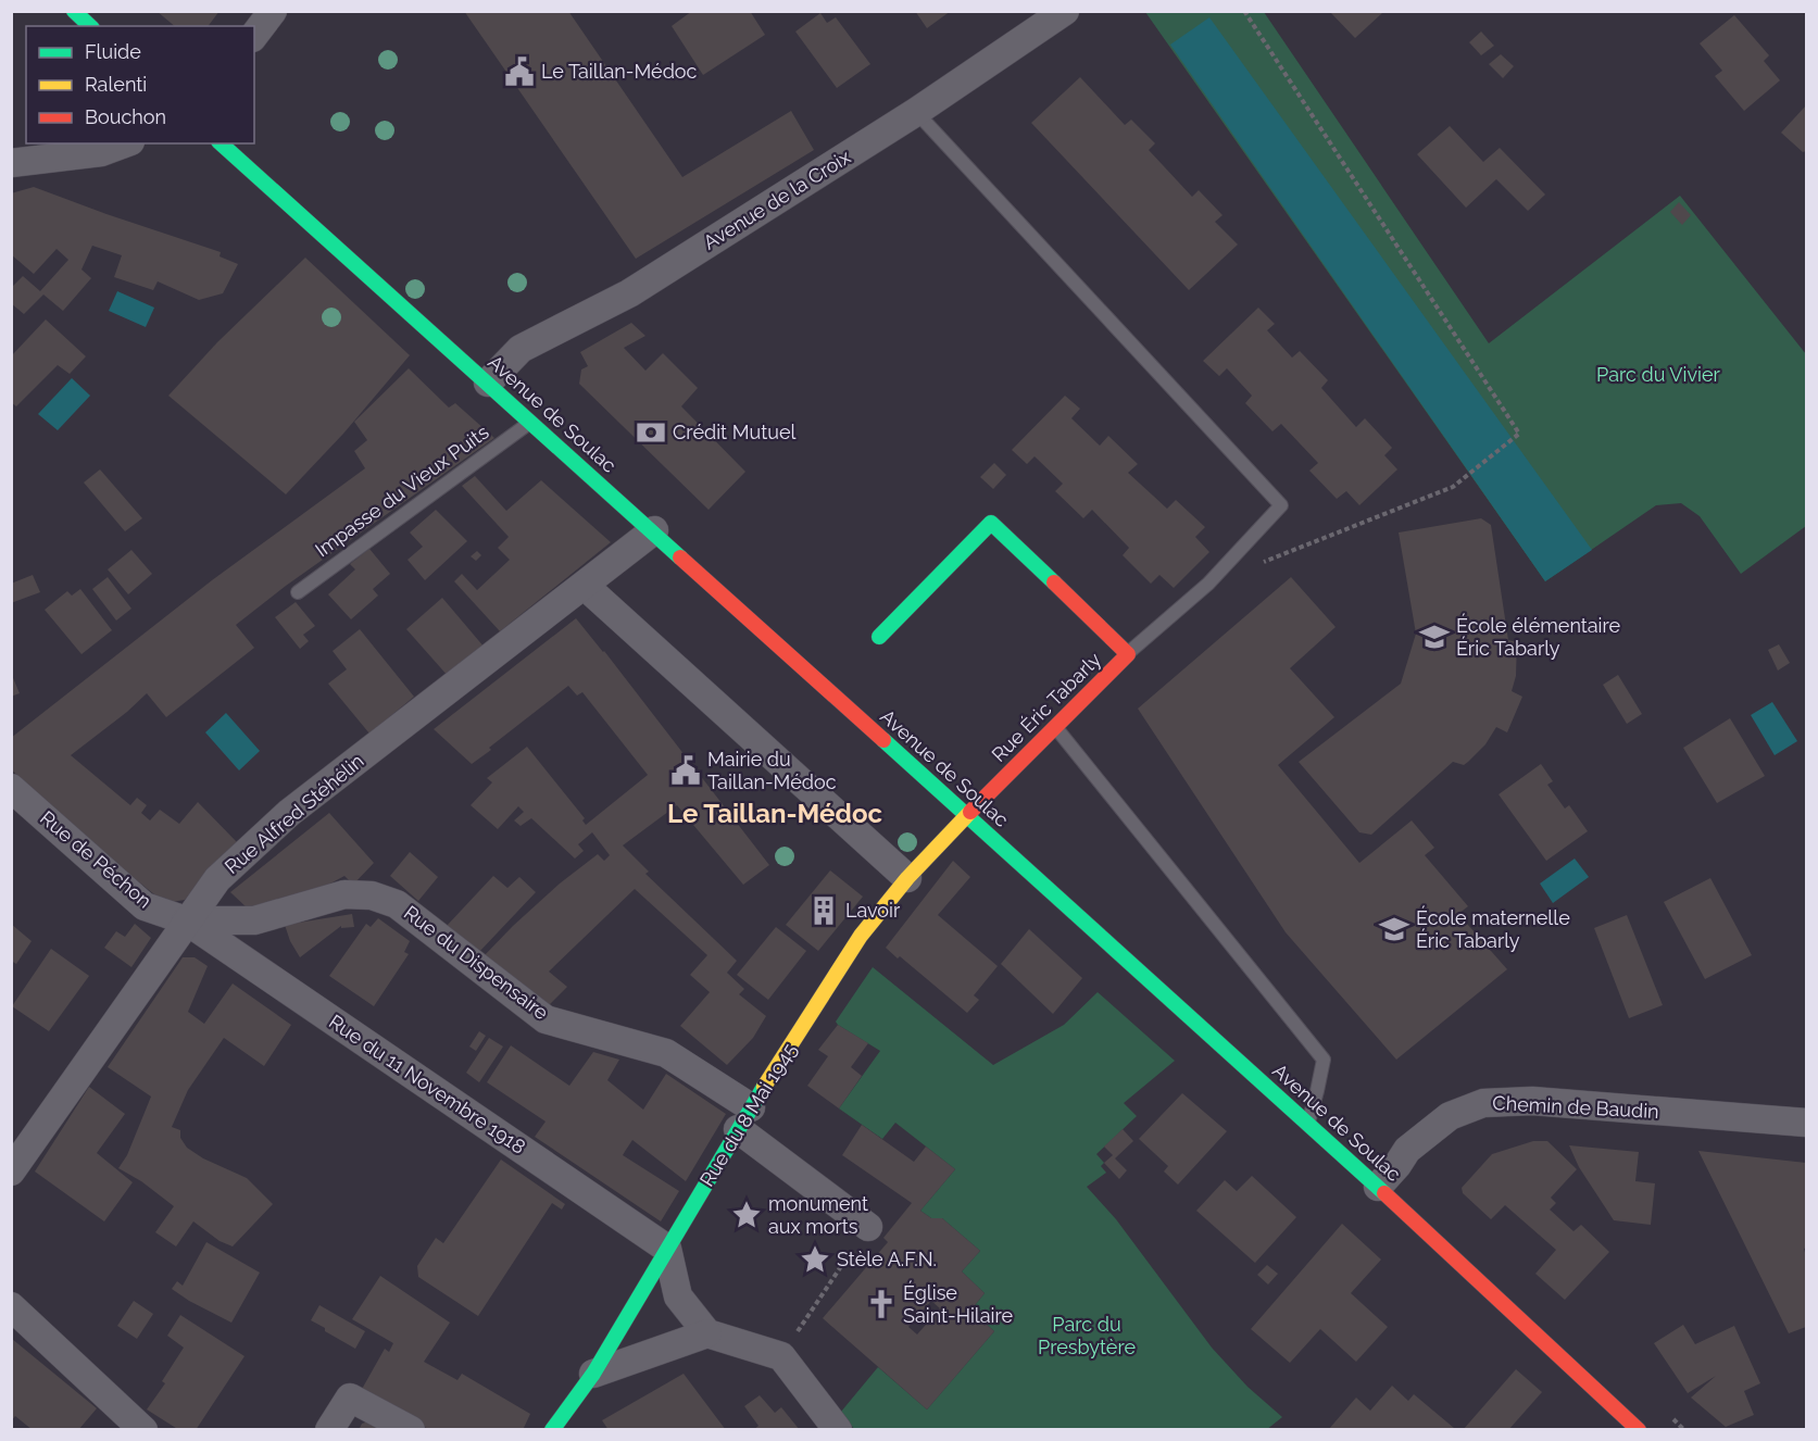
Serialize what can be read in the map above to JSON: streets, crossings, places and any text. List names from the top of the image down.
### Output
{
  "streets": {
    "main road": ["Avenue de Soulac", "Rue Éric Tabarly", "Rue du 8 Mai 1945"],
    "street": [
      "Avenue de la Croix",
      "Rue Alfred Stéhélin",
      "Rue de Péchon",
      "Rue du Dispensaire",
      "Rue du 11 Novembre 1918",
      "Chemin de Baudin"
    ],
    "lane": ["Impasse du Vieux Puits"]
  },
  "crossings": [
    ["Avenue de la Croix", "Avenue de Soulac"],
    ["Avenue de Soulac", "Impasse du Vieux Puits"],
    ["Avenue de Soulac", "Rue Éric Tabarly"],
    ["Avenue de Soulac", "Rue Alfred Stéhélin"],
    ["Avenue de Soulac", "Chemin de Baudin"],
    ["Avenue de Soulac", "Rue du 8 Mai 1945"],
    ["Rue Éric Tabarly", "Rue du 8 Mai 1945"],
    ["Rue Alfred Stéhélin", "Rue de Péchon"],
    ["Rue Alfred Stéhélin", "Rue du Dispensaire"],
    ["Rue Alfred Stéhélin", "Rue du 11 Novembre 1918"],
    ["Rue de Péchon", "Rue du Dispensaire"],
    ["Rue de Péchon", "Rue du 11 Novembre 1918"],
    ["Rue du Dispensaire", "Rue du 11 Novembre 1918"],
    ["Rue du Dispensaire", "Rue du 8 Mai 1945"],
    ["Rue du 11 Novembre 1918", "Rue du 8 Mai 1945"]
  ],
  "districts": ["Le Taillan-Médoc"],
  "parks": ["Parc du Vivier", "Parc du Presbytère"],
  "places": {
    "public building": ["Le Taillan-Médoc", "Mairie du Taillan-Médoc"],
    "bank": ["Crédit Mutuel"],
    "school or university": ["École élémentaire Éric Tabarly", "École maternelle Éric Tabarly"],
    "building": ["Lavoir"],
    "place": ["monument aux morts", "Stèle A.F.N."],
    "church": ["Église Saint-Hilaire"]
  },
  "legend": ["Fluide", "Ralenti", "Bouchon"]
}
